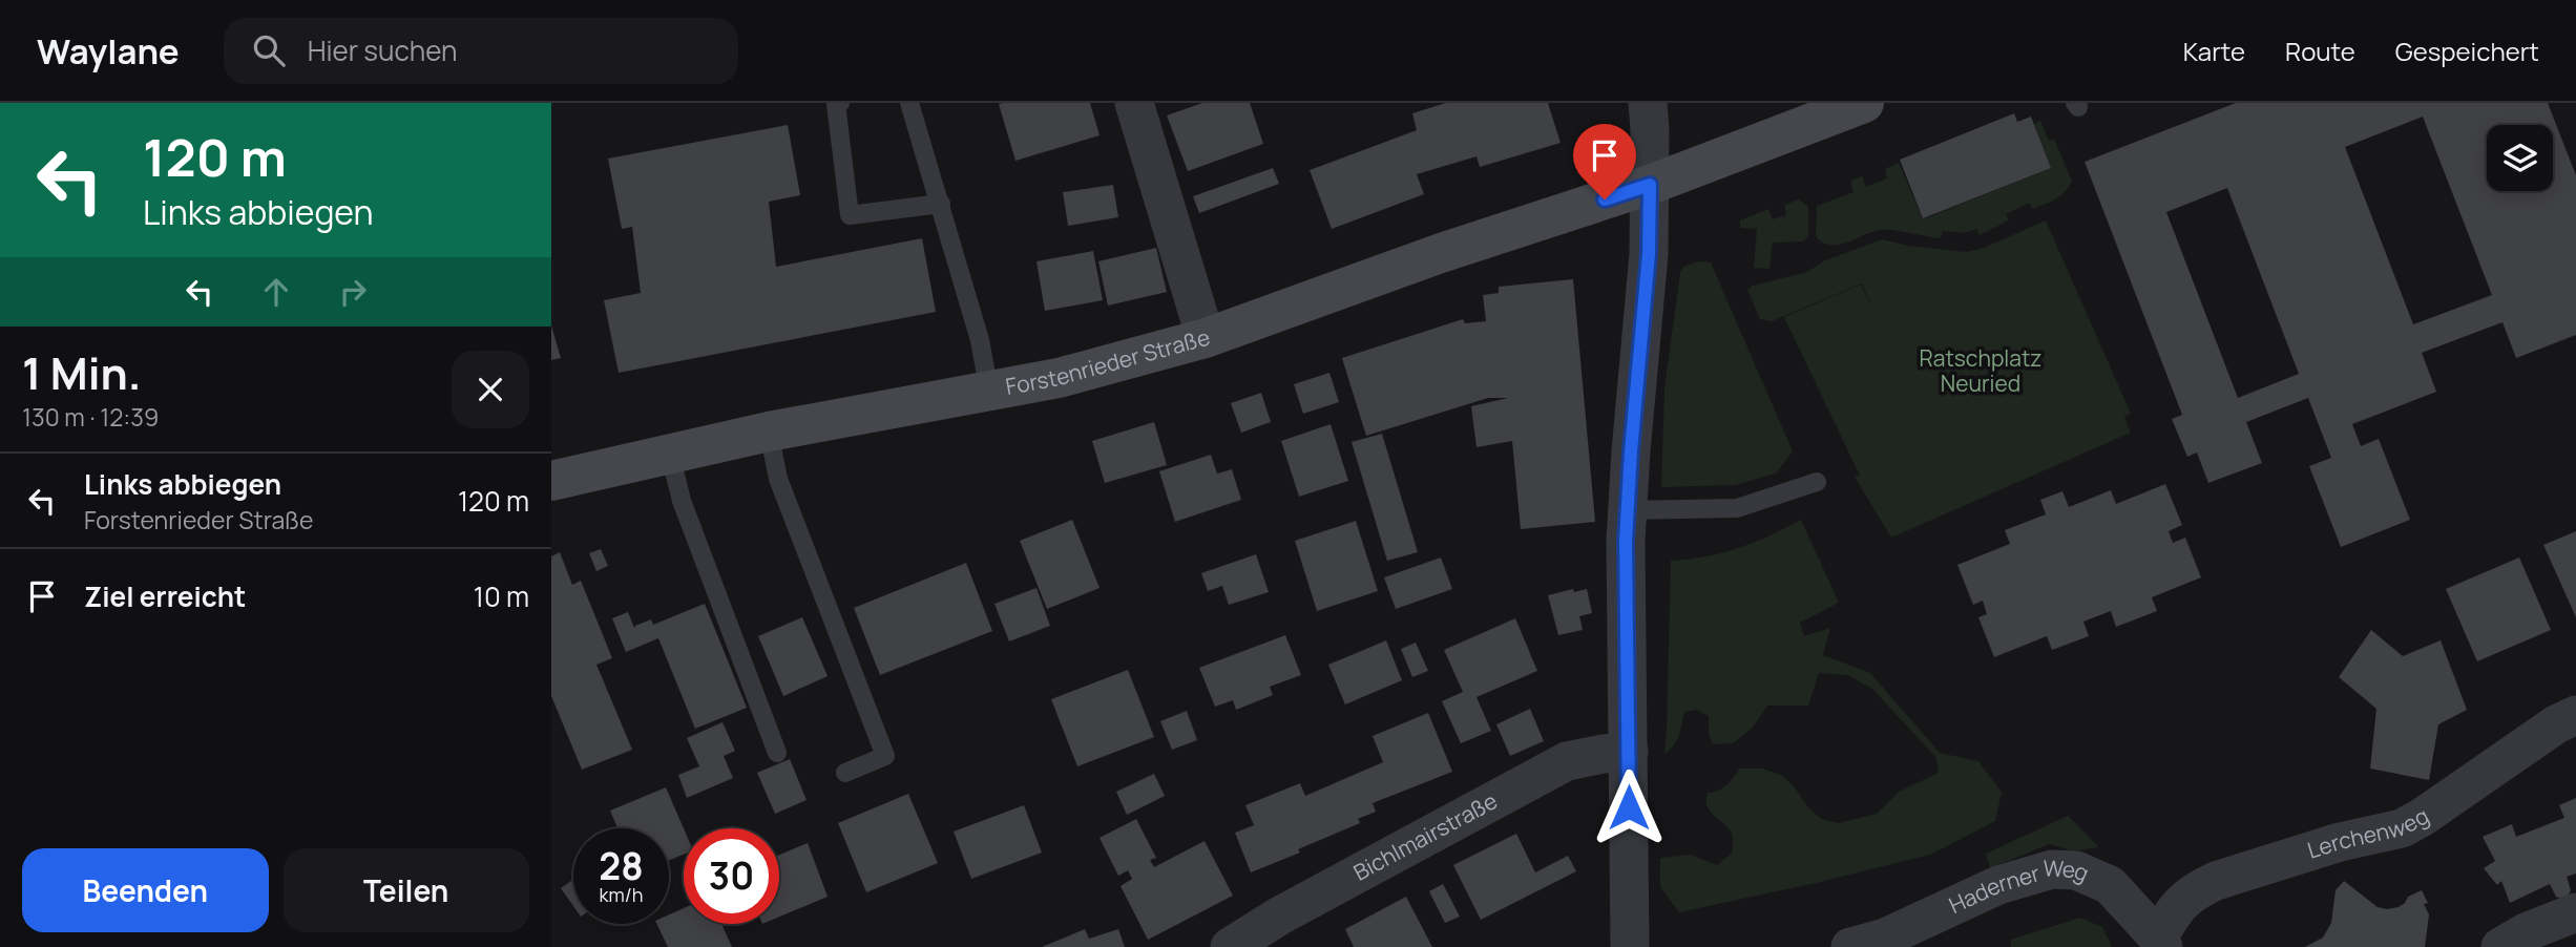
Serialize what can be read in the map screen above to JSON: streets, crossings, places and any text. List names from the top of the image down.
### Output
{
  "streets": {
    "main road": ["Forstenrieder Straße"],
    "street": ["Lerchenweg", "Bichlmairstraße", "Haderner Weg"]
  },
  "crossings": [
    ["Lerchenweg", "Haderner Weg"]
  ],
  "parks": ["Ratschplatz Neuried"],
  "page": {
    "header": "Waylane",
    "search": "Hier suchen",
    "nav": ["Karte", "Route", "Gespeichert"],
    "turn": ["120 m", "Links abbiegen"],
    "heading": ["1 Min.", "130 m · 12:39"],
    "list": [
      {
        "name": "Links abbiegen",
        "note": "Forstenrieder Straße",
        "value": "120 m"
      },
      {
        "name": "Ziel erreicht",
        "value": "10 m"
      }
    ],
    "speed": "28 km/h",
    "limit": "30",
    "buttons": ["Beenden", "Teilen"]
  }
}
